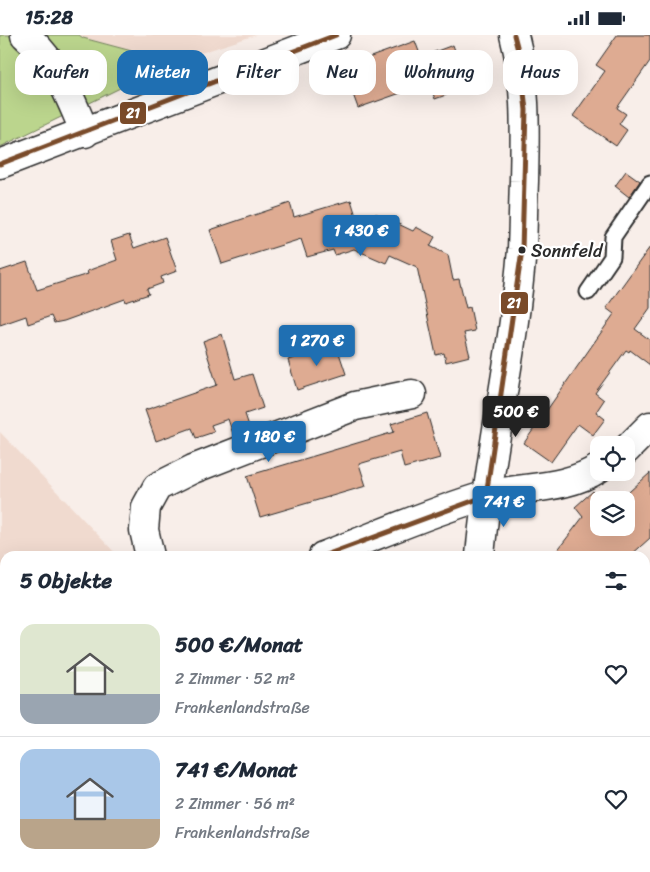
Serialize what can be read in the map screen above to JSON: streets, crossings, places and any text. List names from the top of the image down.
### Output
{
  "places": ["Sonnfeld"],
  "lines": ["transit line 21"],
  "page": {
    "status": "15:28",
    "chip": [
      "Kaufen",
      "Mieten",
      "Filter",
      "Neu",
      "Wohnung",
      "Haus"
    ],
    "price": [
      "1 430 €",
      "1 270 €",
      "500 €",
      "1 180 €",
      "741 €"
    ],
    "heading": "5 Objekte",
    "list": [
      {
        "name": "500 €/Monat",
        "note": "2 Zimmer · 52 m² · Frankenlandstraße"
      },
      {
        "name": "741 €/Monat",
        "note": "2 Zimmer · 56 m² · Frankenlandstraße"
      }
    ]
  }
}
